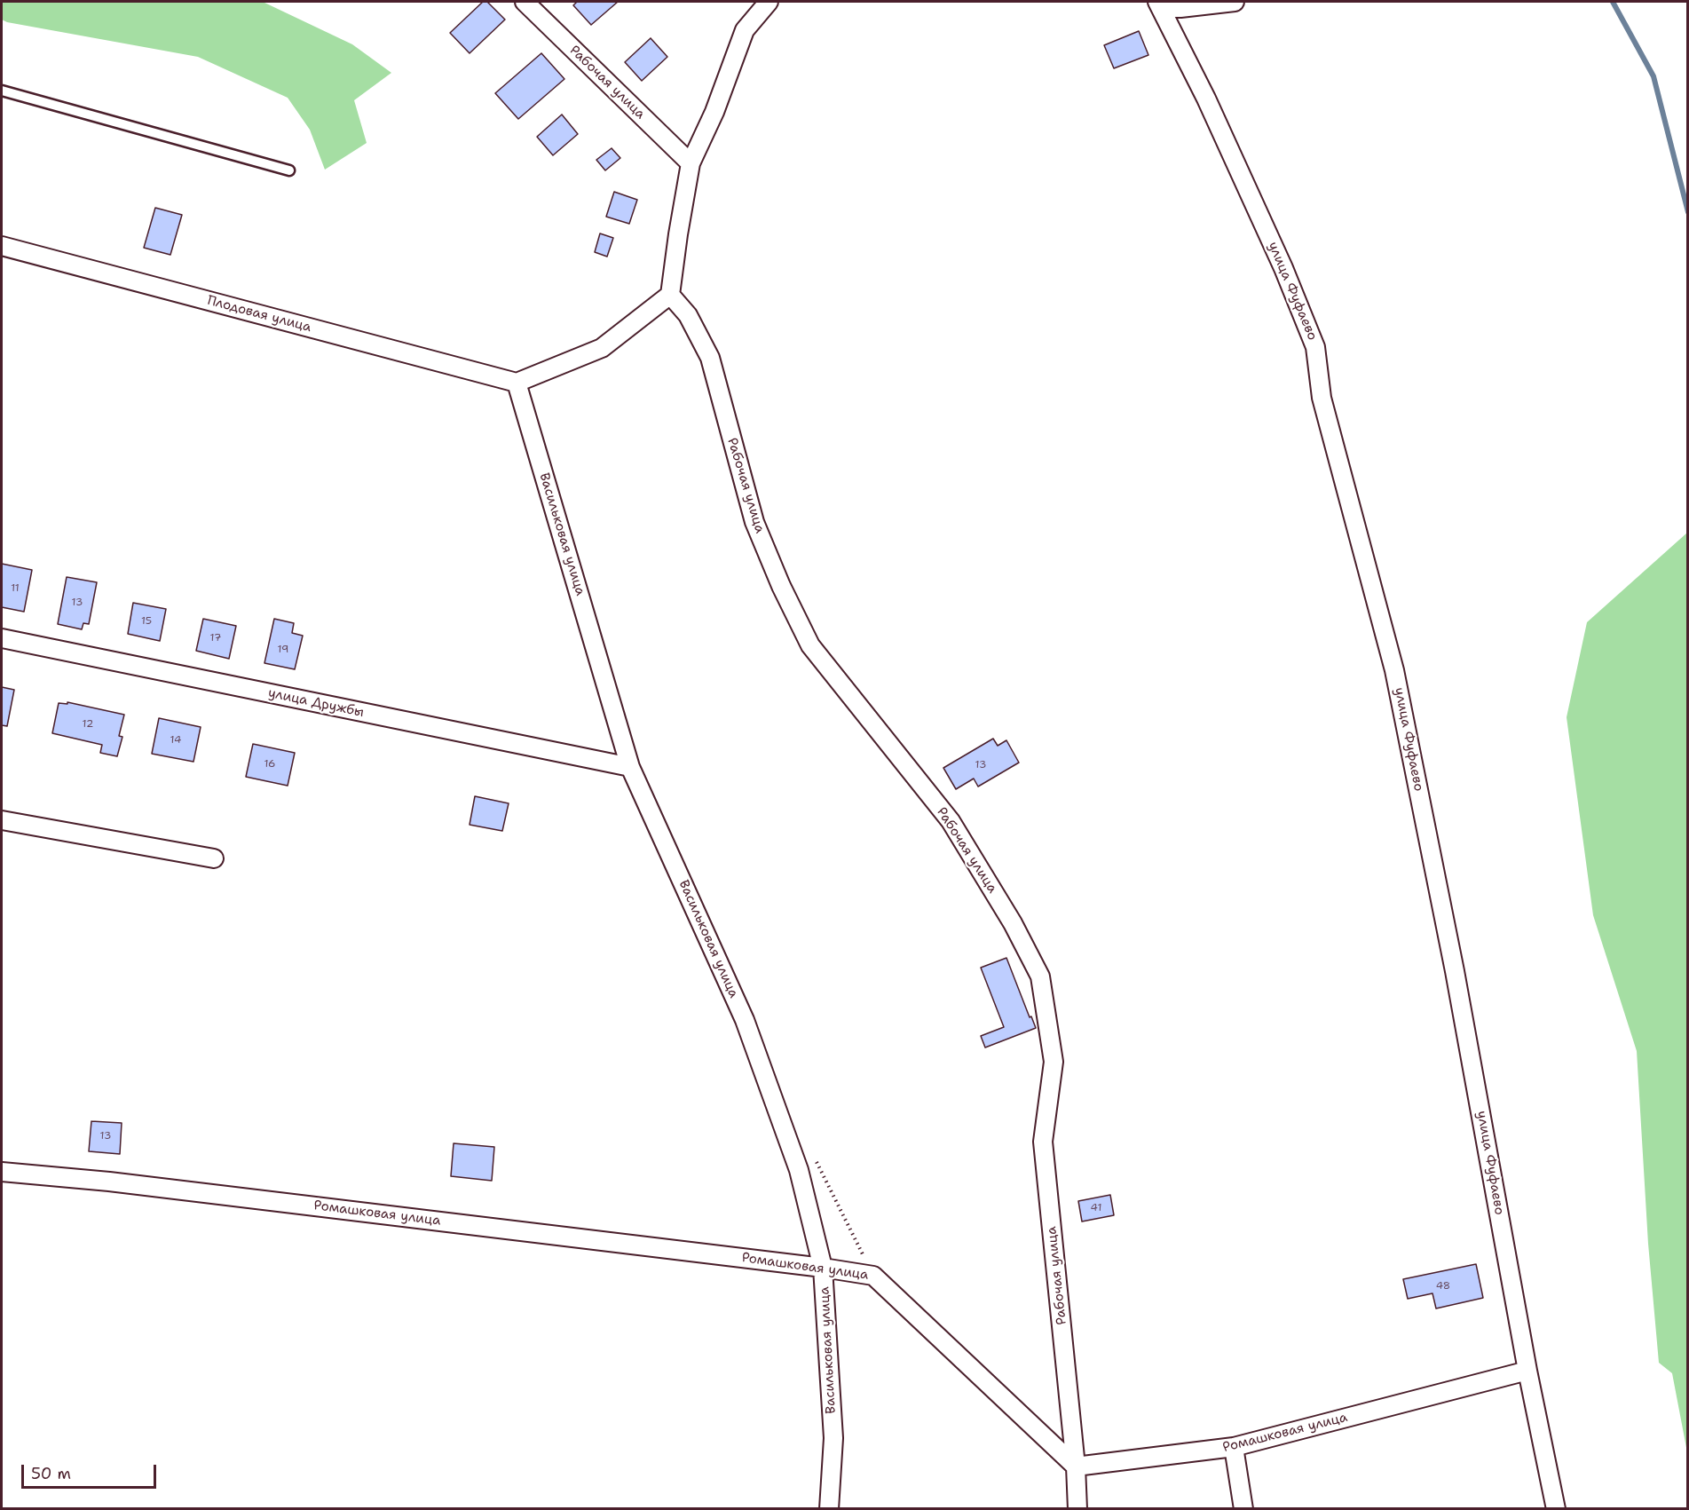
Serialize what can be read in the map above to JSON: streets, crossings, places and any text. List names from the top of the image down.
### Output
{
  "streets": {
    "street": [
      "Рабочая улица",
      "улица Фуфаево",
      "Плодовая улица",
      "Васильковая улица",
      "улица Дружбы",
      "Ромашковая улица"
    ]
  },
  "crossings": [
    ["Рабочая улица", "Ромашковая улица"],
    ["улица Фуфаево", "Ромашковая улица"],
    ["Плодовая улица", "Васильковая улица"],
    ["Васильковая улица", "улица Дружбы"],
    ["Васильковая улица", "Ромашковая улица"]
  ],
  "house_numbers": [
    "11",
    "13",
    "15",
    "17",
    "19",
    "12",
    "14",
    "16",
    "13",
    "13",
    "41",
    "48"
  ],
  "scale_bar": "50 m"
}
